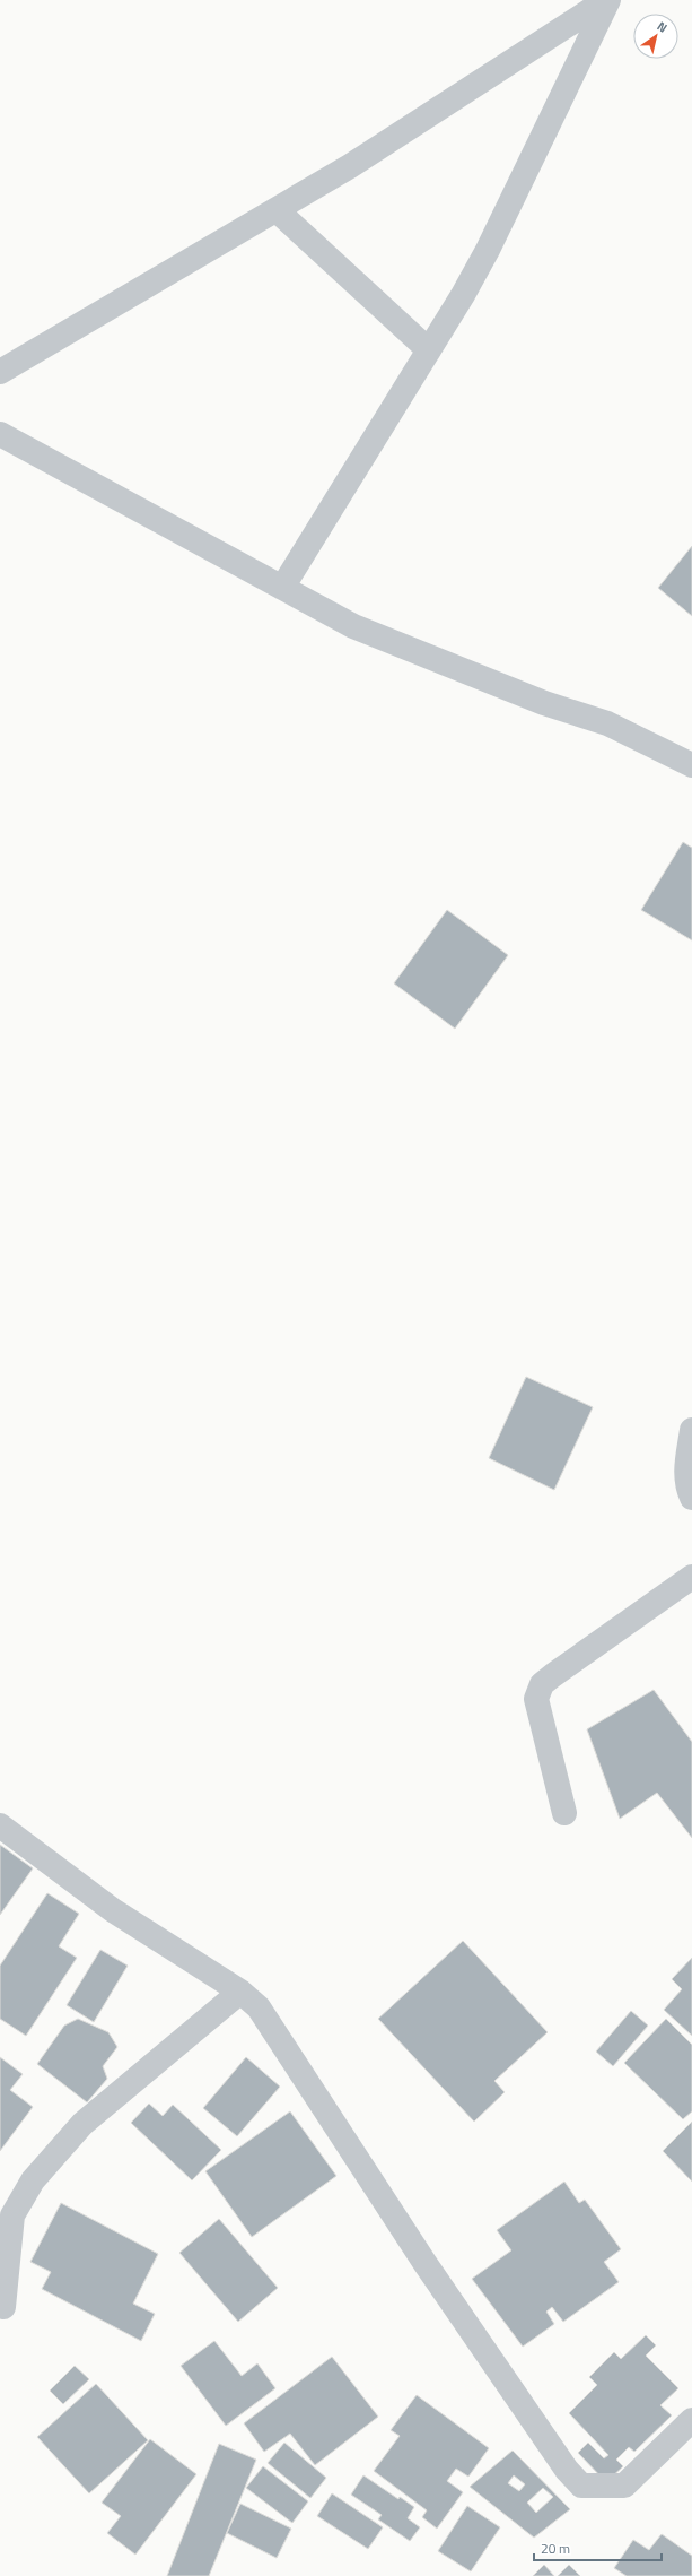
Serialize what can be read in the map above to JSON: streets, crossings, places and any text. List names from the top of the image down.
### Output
{
  "scale_bar": "20 m",
  "north": "top right"
}
